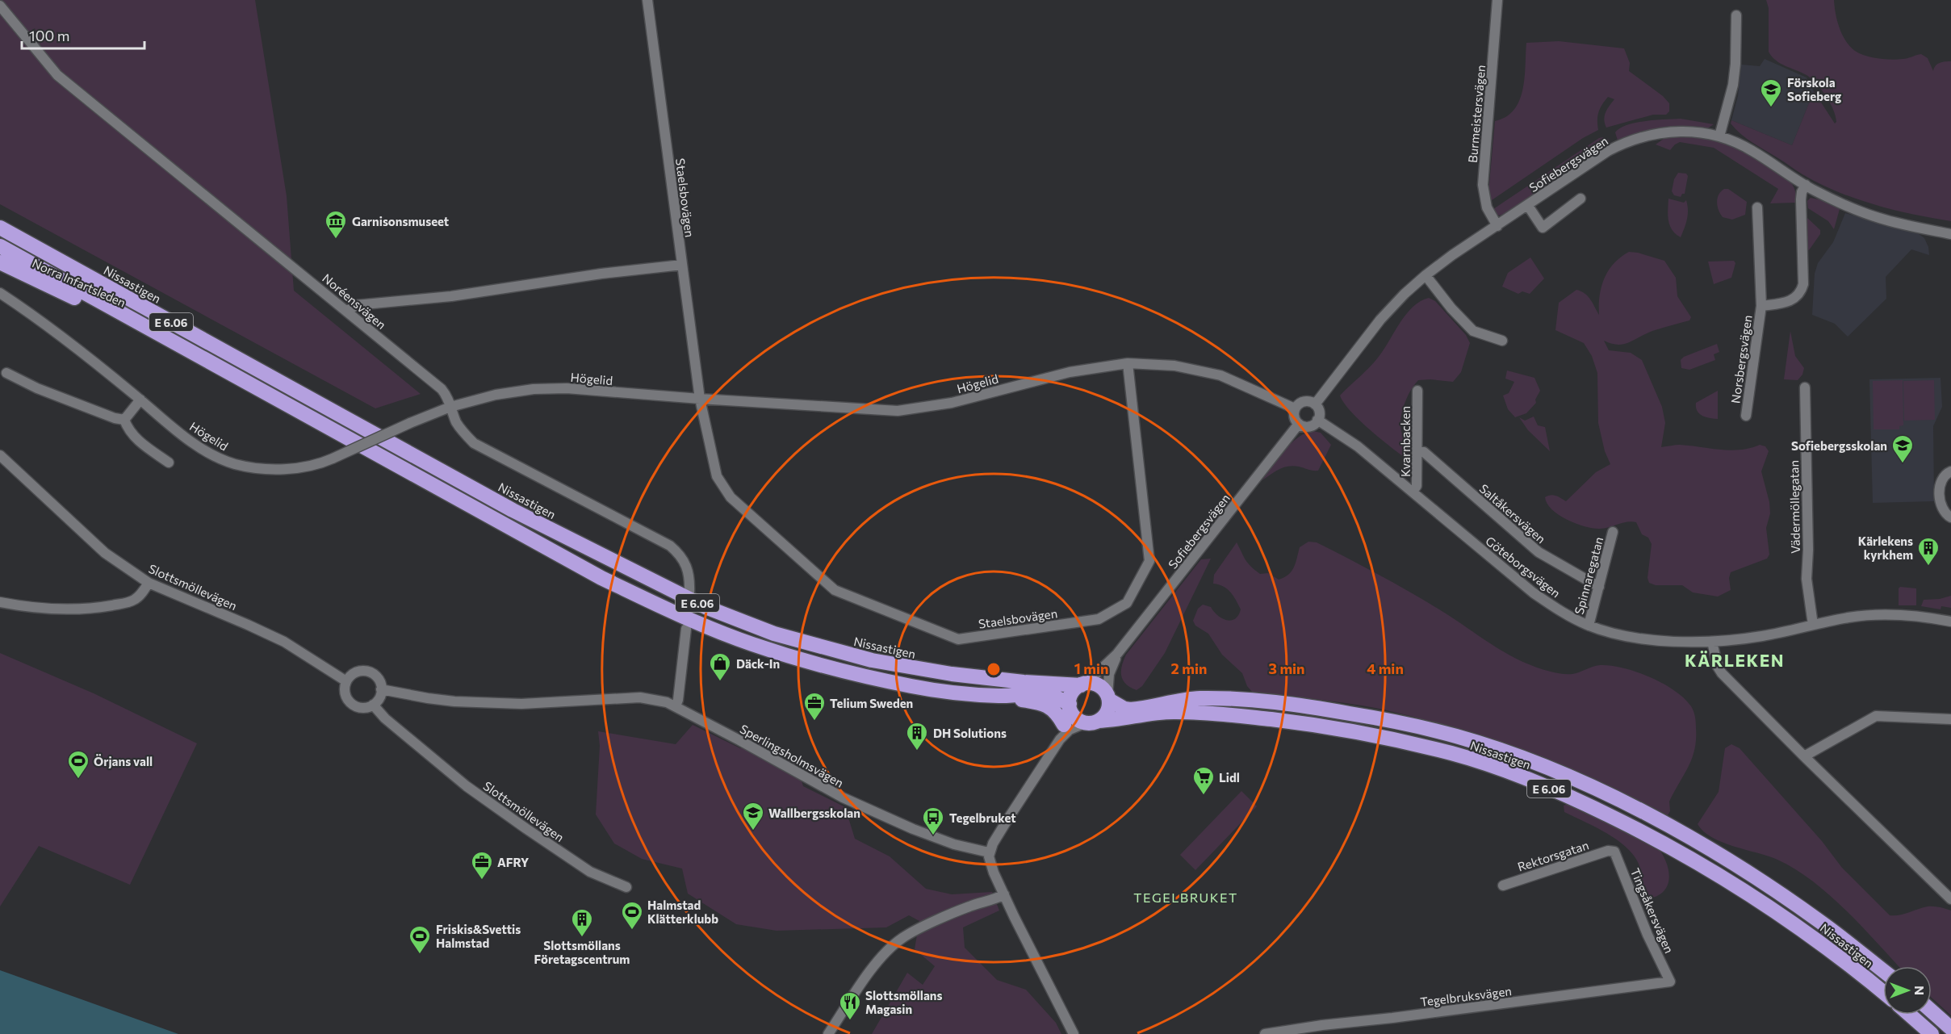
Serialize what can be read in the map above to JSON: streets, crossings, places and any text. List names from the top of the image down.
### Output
{
  "streets": {
    "highway": ["Norra Infartsleden", "Nissastigen", "E 6.06"],
    "street": [
      "Burmeistersvägen",
      "Sofiebergsvägen",
      "Staelsbovägen",
      "Noréensvägen",
      "Norsbergsvägen",
      "Högelid",
      "Kvarnbacken",
      "Vädermöllegatan",
      "Saltåkersvägen",
      "Göteborgsvägen",
      "Spinnaregatan",
      "Slottsmöllevägen",
      "Sperlingsholmsvägen",
      "Rektorsgatan",
      "Tingsåkersvägen",
      "Tegelbruksvägen"
    ]
  },
  "crossings": [
    ["Burmeistersvägen", "Sofiebergsvägen"],
    ["Sofiebergsvägen", "Nissastigen"],
    ["Sofiebergsvägen", "E 6.06"],
    ["Sofiebergsvägen", "Norsbergsvägen"],
    ["Sofiebergsvägen", "Högelid"],
    ["Sofiebergsvägen", "Göteborgsvägen"],
    ["Staelsbovägen", "Högelid"],
    ["Norra Infartsleden", "E 6.06"],
    ["Nissastigen", "E 6.06"],
    ["Noréensvägen", "Högelid"],
    ["Högelid", "Göteborgsvägen"],
    ["Kvarnbacken", "Saltåkersvägen"],
    ["Kvarnbacken", "Göteborgsvägen"],
    ["Vädermöllegatan", "Göteborgsvägen"],
    ["Saltåkersvägen", "Spinnaregatan"],
    ["Göteborgsvägen", "Spinnaregatan"],
    ["Slottsmöllevägen", "Sperlingsholmsvägen"],
    ["Rektorsgatan", "Tingsåkersvägen"],
    ["Tingsåkersvägen", "Tegelbruksvägen"]
  ],
  "districts": ["KÄRLEKEN", "TEGELBRUKET"],
  "places": {
    "school or university": ["Förskola Sofieberg", "Sofiebergsskolan", "Wallbergsskolan"],
    "museum": ["Garnisonsmuseet"],
    "building": ["Kärlekens kyrkhem", "DH Solutions", "Slottsmöllans Företagscentrum"],
    "shop": ["Däck-In"],
    "office": ["Telium Sweden", "AFRY"],
    "sports": ["Örjans vall", "Halmstad Klätterklubb", "Friskis&Svettis Halmstad"],
    "supermarket": ["Lidl"],
    "bus stop": ["Tegelbruket"],
    "restaurant": ["Slottsmöllans Magasin"]
  },
  "scale_bar": "100 m",
  "north": "right",
  "rings": [
    "1 min",
    "2 min",
    "3 min",
    "4 min"
  ]
}
